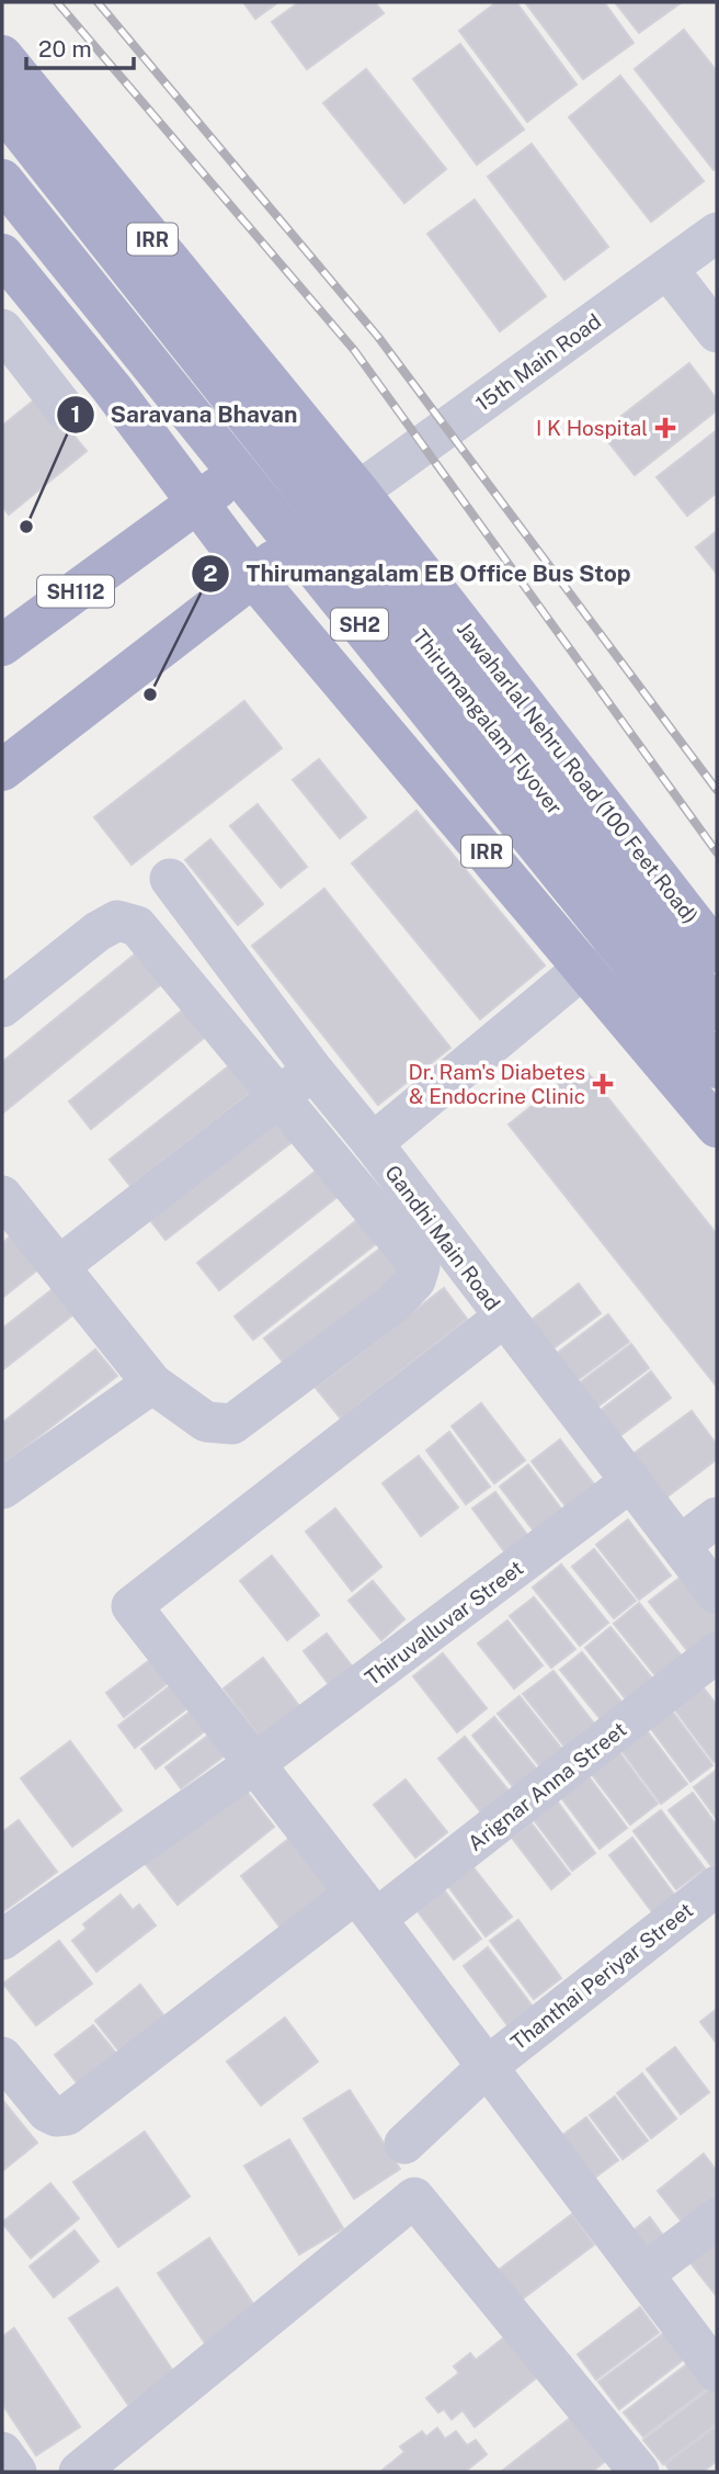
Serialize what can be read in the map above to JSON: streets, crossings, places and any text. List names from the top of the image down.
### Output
{
  "streets": {
    "main road": [
      "IRR",
      "SH112",
      "SH2",
      "Thirumangalam Flyover",
      "Jawaharlal Nehru Road (100 Feet Road)"
    ],
    "street": [
      "15th Main Road",
      "Gandhi Main Road",
      "Thiruvalluvar Street",
      "Arignar Anna Street",
      "Thanthai Periyar Street"
    ]
  },
  "crossings": [
    ["IRR", "SH112"],
    ["15th Main Road", "Jawaharlal Nehru Road (100 Feet Road)"],
    ["SH112", "Jawaharlal Nehru Road (100 Feet Road)"],
    ["Gandhi Main Road", "Thiruvalluvar Street"]
  ],
  "places": {
    "health": ["I K Hospital", "Dr. Ram's Diabetes & Endocrine Clinic"],
    "other": ["Saravana Bhavan", "Thirumangalam EB Office Bus Stop"]
  },
  "scale_bar": "20 m"
}
